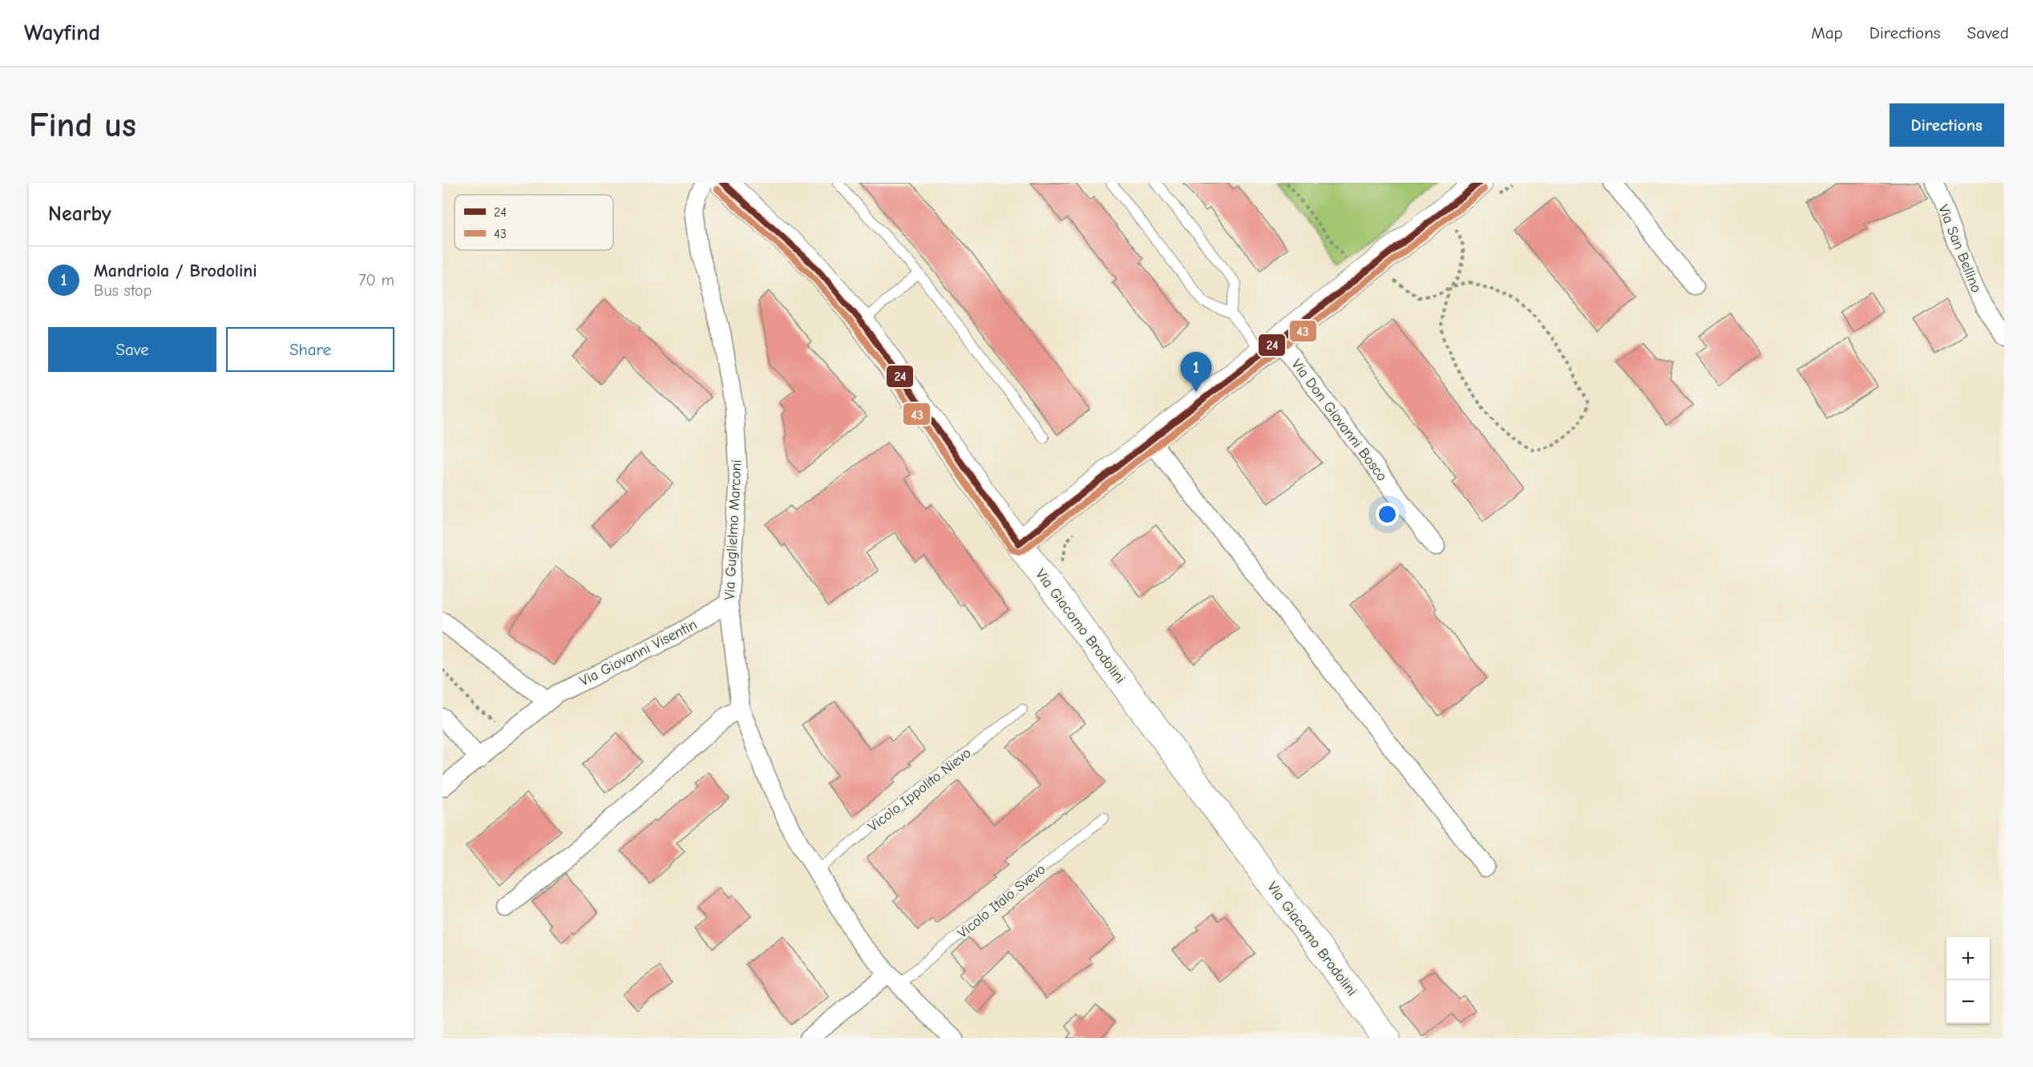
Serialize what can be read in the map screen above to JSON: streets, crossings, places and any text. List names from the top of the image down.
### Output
{
  "streets": {
    "street": [
      "Via San Bellino",
      "Via Don Giovanni Bosco",
      "Via Guglielmo Marconi",
      "Via Giacomo Brodolini",
      "Via Giovanni Visentin"
    ],
    "lane": ["Vicolo Ippolito Nievo", "Vicolo Italo Svevo"]
  },
  "crossings": [
    ["Via Guglielmo Marconi", "Via Giovanni Visentin"],
    ["Via Guglielmo Marconi", "Vicolo Ippolito Nievo"],
    ["Via Guglielmo Marconi", "Vicolo Italo Svevo"]
  ],
  "lines": ["transit line 24", "transit line 43"],
  "legend": ["24", "43"],
  "page": {
    "header": "Wayfind",
    "nav": ["Map", "Directions", "Saved"],
    "buttons": [
      "Directions",
      ["Save", "Share"]
    ],
    "title": "Find us",
    "heading": "Nearby",
    "list": [
      {
        "mark": "1",
        "name": "Mandriola / Brodolini",
        "note": "Bus stop",
        "value": "70 m"
      }
    ],
    "pins": "1",
    "map_buttons": ["+", "−"]
  }
}
